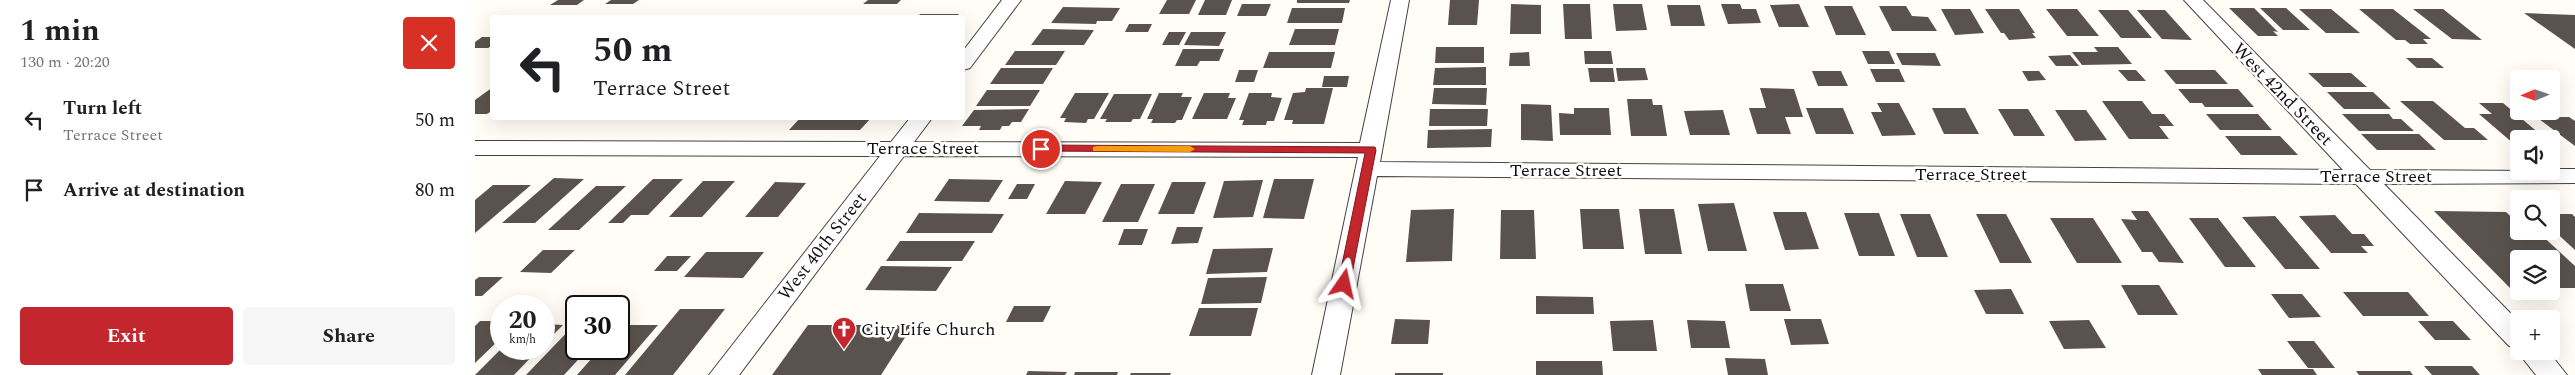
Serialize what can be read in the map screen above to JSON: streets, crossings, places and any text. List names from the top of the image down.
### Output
{
  "streets": {
    "street": ["West 42nd Street", "Terrace Street", "West 40th Street"]
  },
  "crossings": [
    ["West 42nd Street", "Terrace Street"],
    ["Terrace Street", "West 40th Street"]
  ],
  "places": {
    "church": ["City Life Church"]
  },
  "north": "left",
  "page": {
    "heading": ["1 min", "130 m · 20:20"],
    "turn": ["50 m", "Terrace Street"],
    "map_buttons": "+",
    "list": [
      {
        "name": "Turn left",
        "note": "Terrace Street",
        "value": "50 m"
      },
      {
        "name": "Arrive at destination",
        "value": "80 m"
      }
    ],
    "speed": "20 km/h",
    "limit": "30",
    "buttons": ["Exit", "Share"]
  }
}
